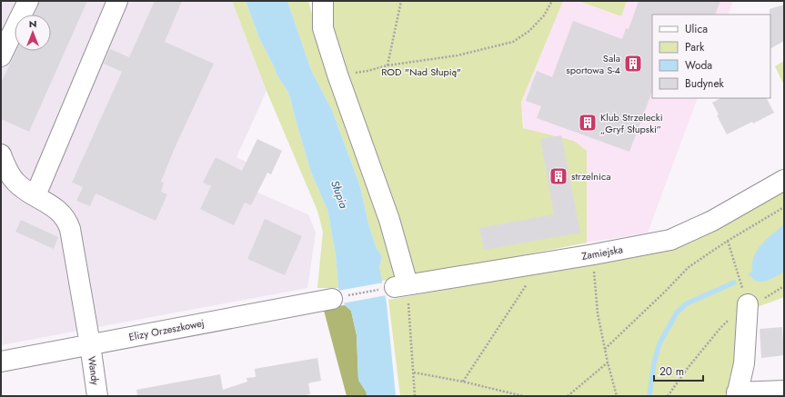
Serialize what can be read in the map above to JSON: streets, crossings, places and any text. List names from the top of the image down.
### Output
{
  "streets": {
    "street": ["Zamiejska", "Elizy Orzeszkowej", "Wandy"]
  },
  "crossings": [
    ["Elizy Orzeszkowej", "Wandy"]
  ],
  "water": ["Słupia"],
  "parks": ["ROD \"Nad Słupią\""],
  "places": {
    "building": ["Sala sportowa S-4", "Klub Strzelecki „Gryf Słupski”", "strzelnica"]
  },
  "legend": [
    "Ulica",
    "Park",
    "Woda",
    "Budynek"
  ],
  "scale_bar": "20 m",
  "north": "top"
}
